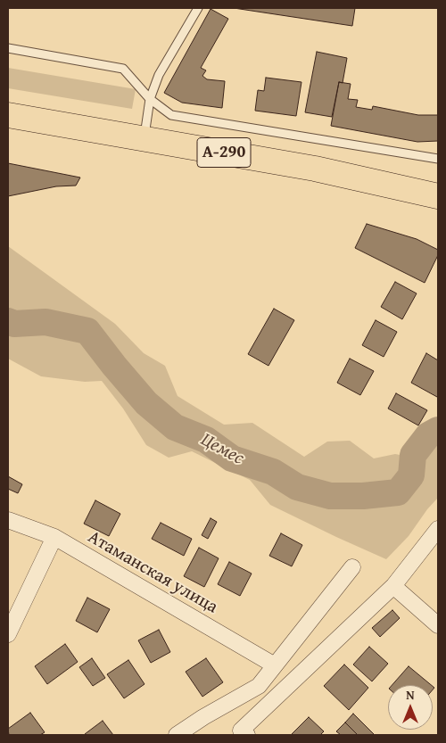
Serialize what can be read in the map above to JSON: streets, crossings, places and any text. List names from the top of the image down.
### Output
{
  "streets": {
    "highway": ["А-290"],
    "street": ["Атаманская улица"]
  },
  "water": ["Цемес"],
  "north": "top"
}
